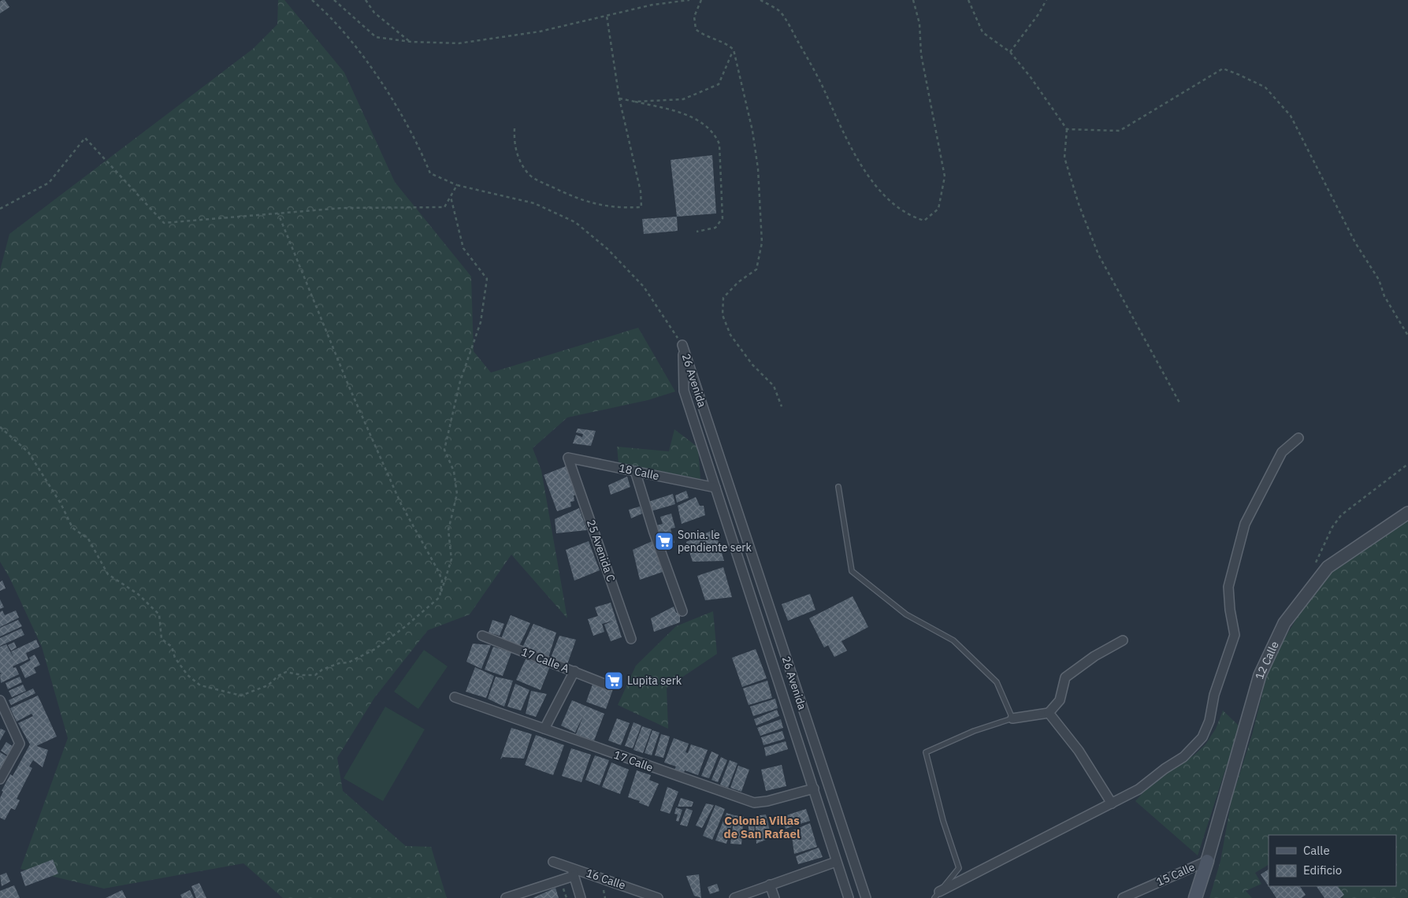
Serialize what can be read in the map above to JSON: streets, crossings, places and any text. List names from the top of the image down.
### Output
{
  "streets": {
    "main road": ["12 Calle"],
    "street": [
      "26 Avenida",
      "18 Calle",
      "25 Avenida C",
      "17 Calle A",
      "17 Calle",
      "15 Calle",
      "16 Calle"
    ]
  },
  "crossings": [
    ["26 Avenida", "18 Calle"],
    ["26 Avenida", "17 Calle"],
    ["18 Calle", "25 Avenida C"],
    ["12 Calle", "15 Calle"]
  ],
  "districts": ["Colonia Villas de San Rafael"],
  "places": {
    "supermarket": ["Sonia. le pendiente serk", "Lupita serk"]
  },
  "legend": ["Calle", "Edificio"]
}
